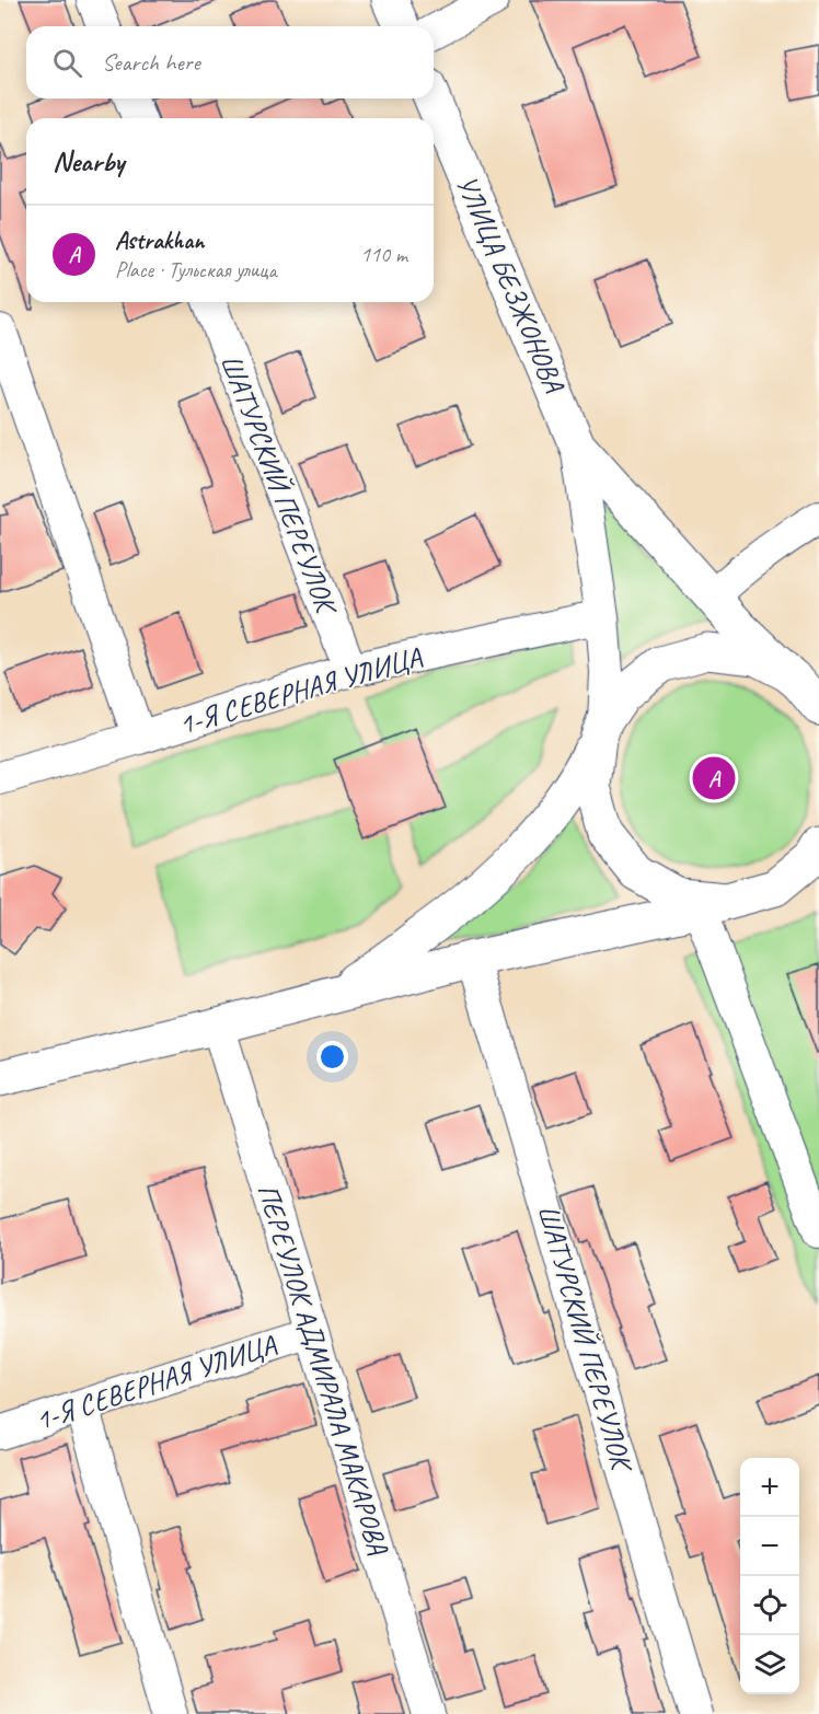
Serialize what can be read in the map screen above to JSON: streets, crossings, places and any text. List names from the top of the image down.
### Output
{
  "streets": {
    "main road": ["УЛИЦА БЕЗЖОНОВА"],
    "street": ["ШАТУРСКИЙ ПЕРЕУЛОК", "1-Я СЕВЕРНАЯ УЛИЦА", "ПЕРЕУЛОК АДМИРАЛА МАКАРОВА"]
  },
  "crossings": [
    ["ШАТУРСКИЙ ПЕРЕУЛОК", "1-Я СЕВЕРНАЯ УЛИЦА"],
    ["1-Я СЕВЕРНАЯ УЛИЦА", "ПЕРЕУЛОК АДМИРАЛА МАКАРОВА"]
  ],
  "page": {
    "search": "Search here",
    "heading": "Nearby",
    "list": [
      {
        "mark": "A",
        "name": "Astrakhan",
        "note": "Place · Тульская улица",
        "value": "110 m"
      }
    ],
    "pins": "A",
    "map_buttons": ["+", "−"]
  }
}
